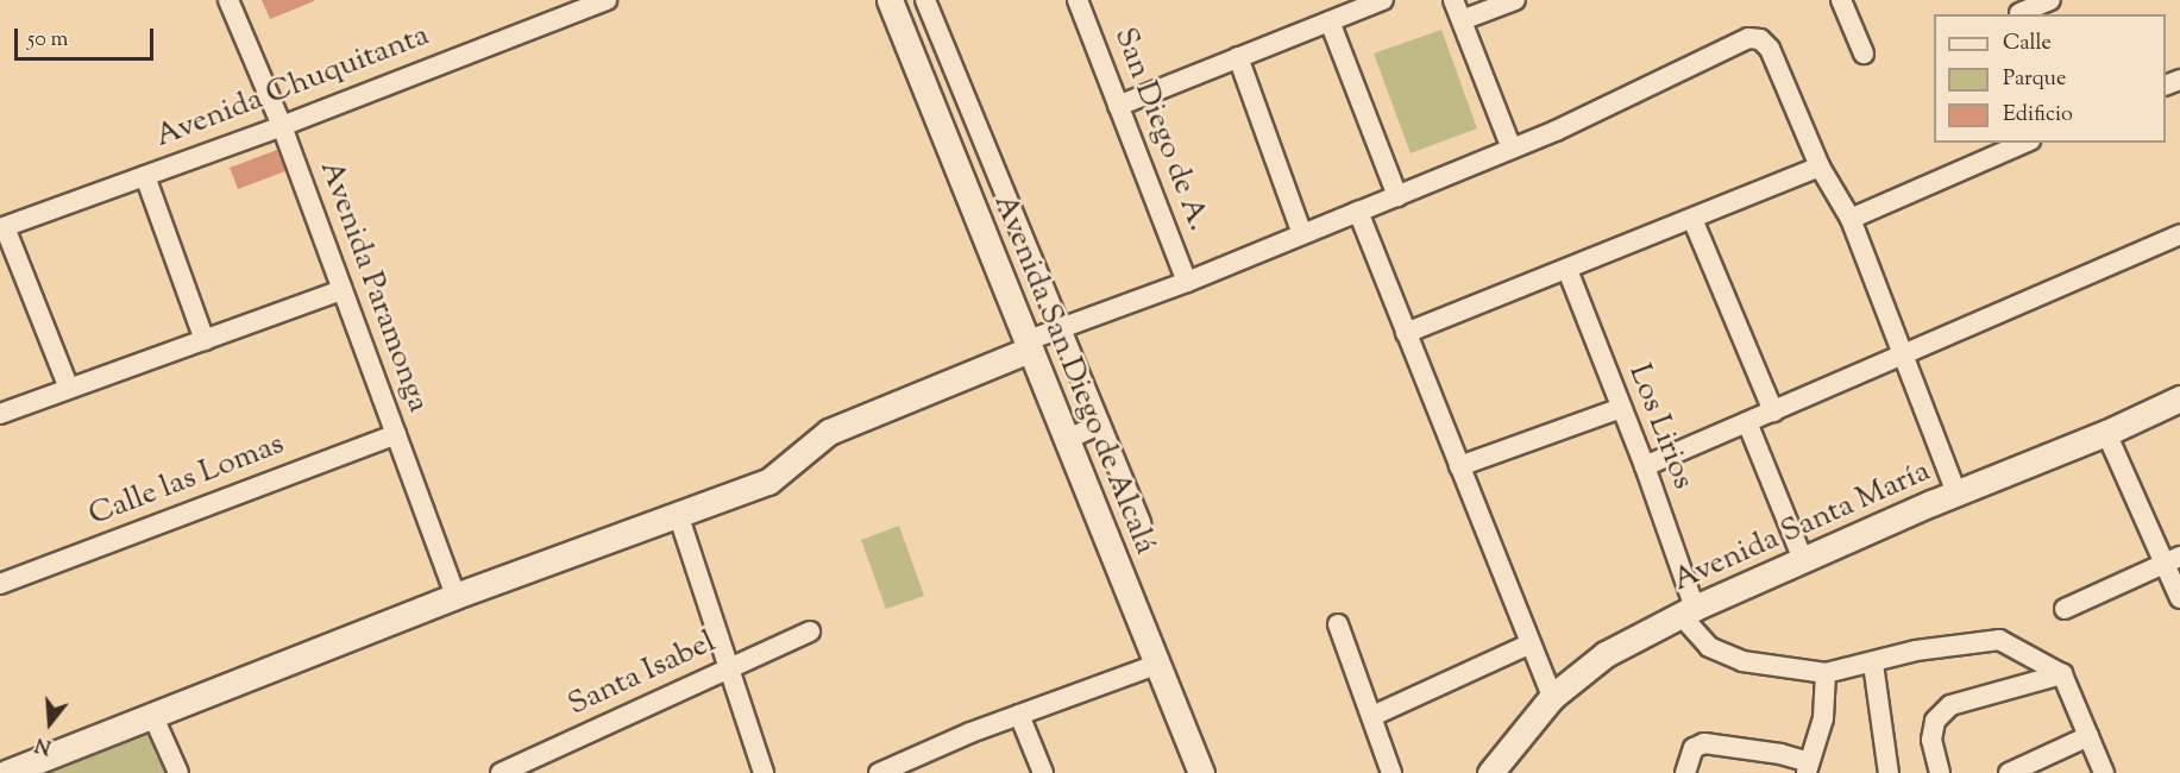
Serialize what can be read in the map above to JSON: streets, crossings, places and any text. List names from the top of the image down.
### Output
{
  "streets": {
    "street": [
      "Avenida Chuquitanta",
      "San Diego de A.",
      "Avenida Paramonga",
      "Avenida San Diego de Alcalá",
      "Los Lirios",
      "Calle las Lomas",
      "Avenida Santa María",
      "Santa Isabel"
    ]
  },
  "crossings": [
    ["Avenida Chuquitanta", "Avenida Paramonga"],
    ["Avenida Paramonga", "Calle las Lomas"],
    ["Los Lirios", "Avenida Santa María"]
  ],
  "legend": ["Calle", "Parque", "Edificio"],
  "scale_bar": "50 m",
  "north": "bottom"
}
